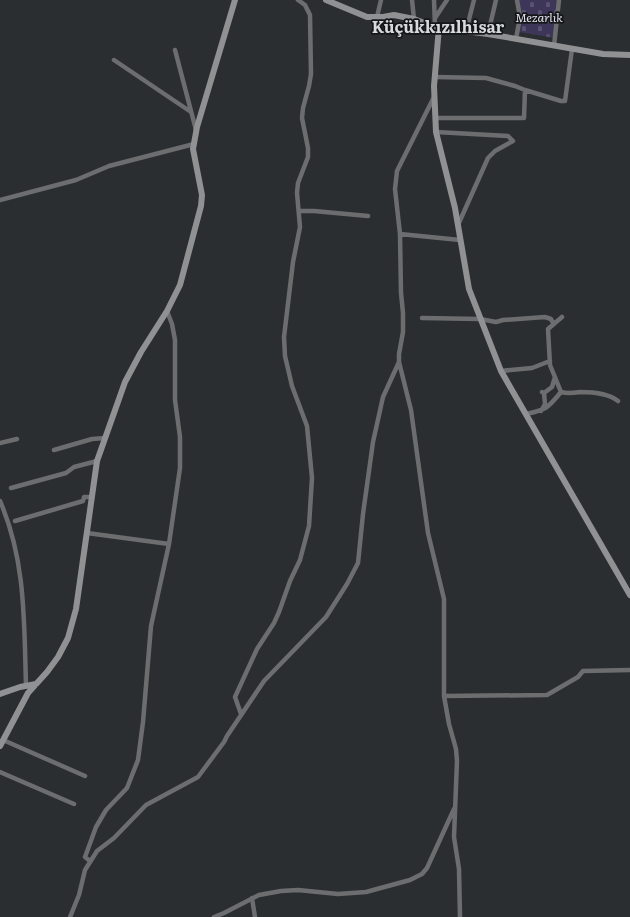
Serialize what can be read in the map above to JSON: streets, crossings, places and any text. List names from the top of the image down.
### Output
{
  "districts": ["Küçükkızılhisar"],
  "parks": ["Mezarlık"]
}
